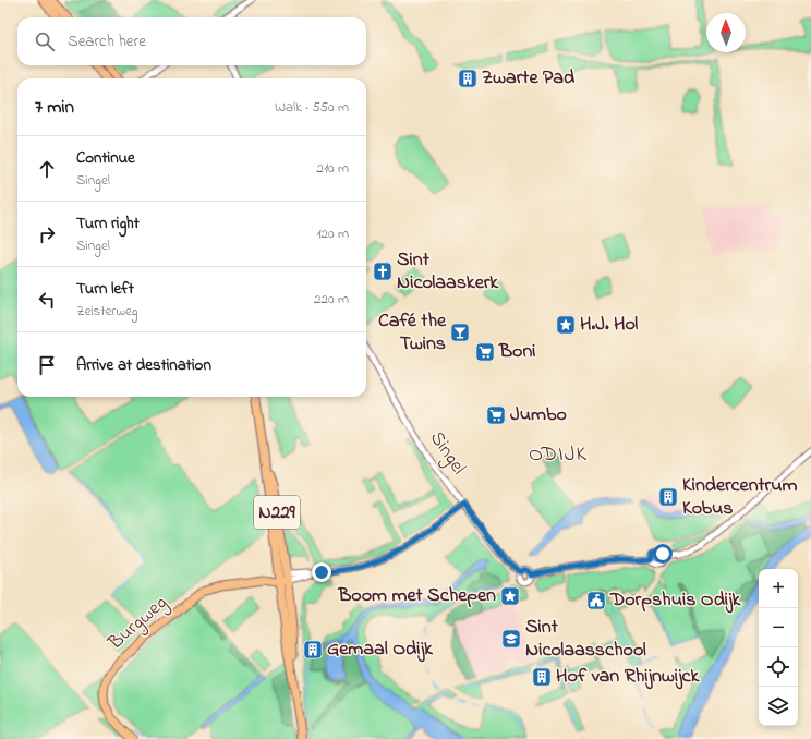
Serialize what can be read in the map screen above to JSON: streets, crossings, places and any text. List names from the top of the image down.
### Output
{
  "streets": {
    "main road": ["N229", "Burgweg"],
    "street": ["Singel"]
  },
  "crossings": [
    ["N229", "Burgweg"]
  ],
  "districts": ["ODIJK"],
  "places": {
    "building": [
      "Zwarte Pad",
      "Kindercentrum Kobus",
      "Gemaal Odijk",
      "Hof van Rhijnwijck"
    ],
    "church": ["Sint Nicolaaskerk"],
    "place": ["H.J. Hol", "Boom met Schepen"],
    "bar": ["Café the Twins"],
    "supermarket": ["Boni", "Jumbo"],
    "public building": ["Dorpshuis Odijk"],
    "school or university": ["Sint Nicolaasschool"]
  },
  "north": "top",
  "page": {
    "search": "Search here",
    "heading": ["7 min", "Walk · 550 m"],
    "list": [
      ["Continue", "Singel", "210 m"],
      ["Turn right", "Singel", "120 m"],
      ["Turn left", "Zeisterweg", "220 m"],
      "Arrive at destination"
    ],
    "map_buttons": ["+", "−"]
  }
}
